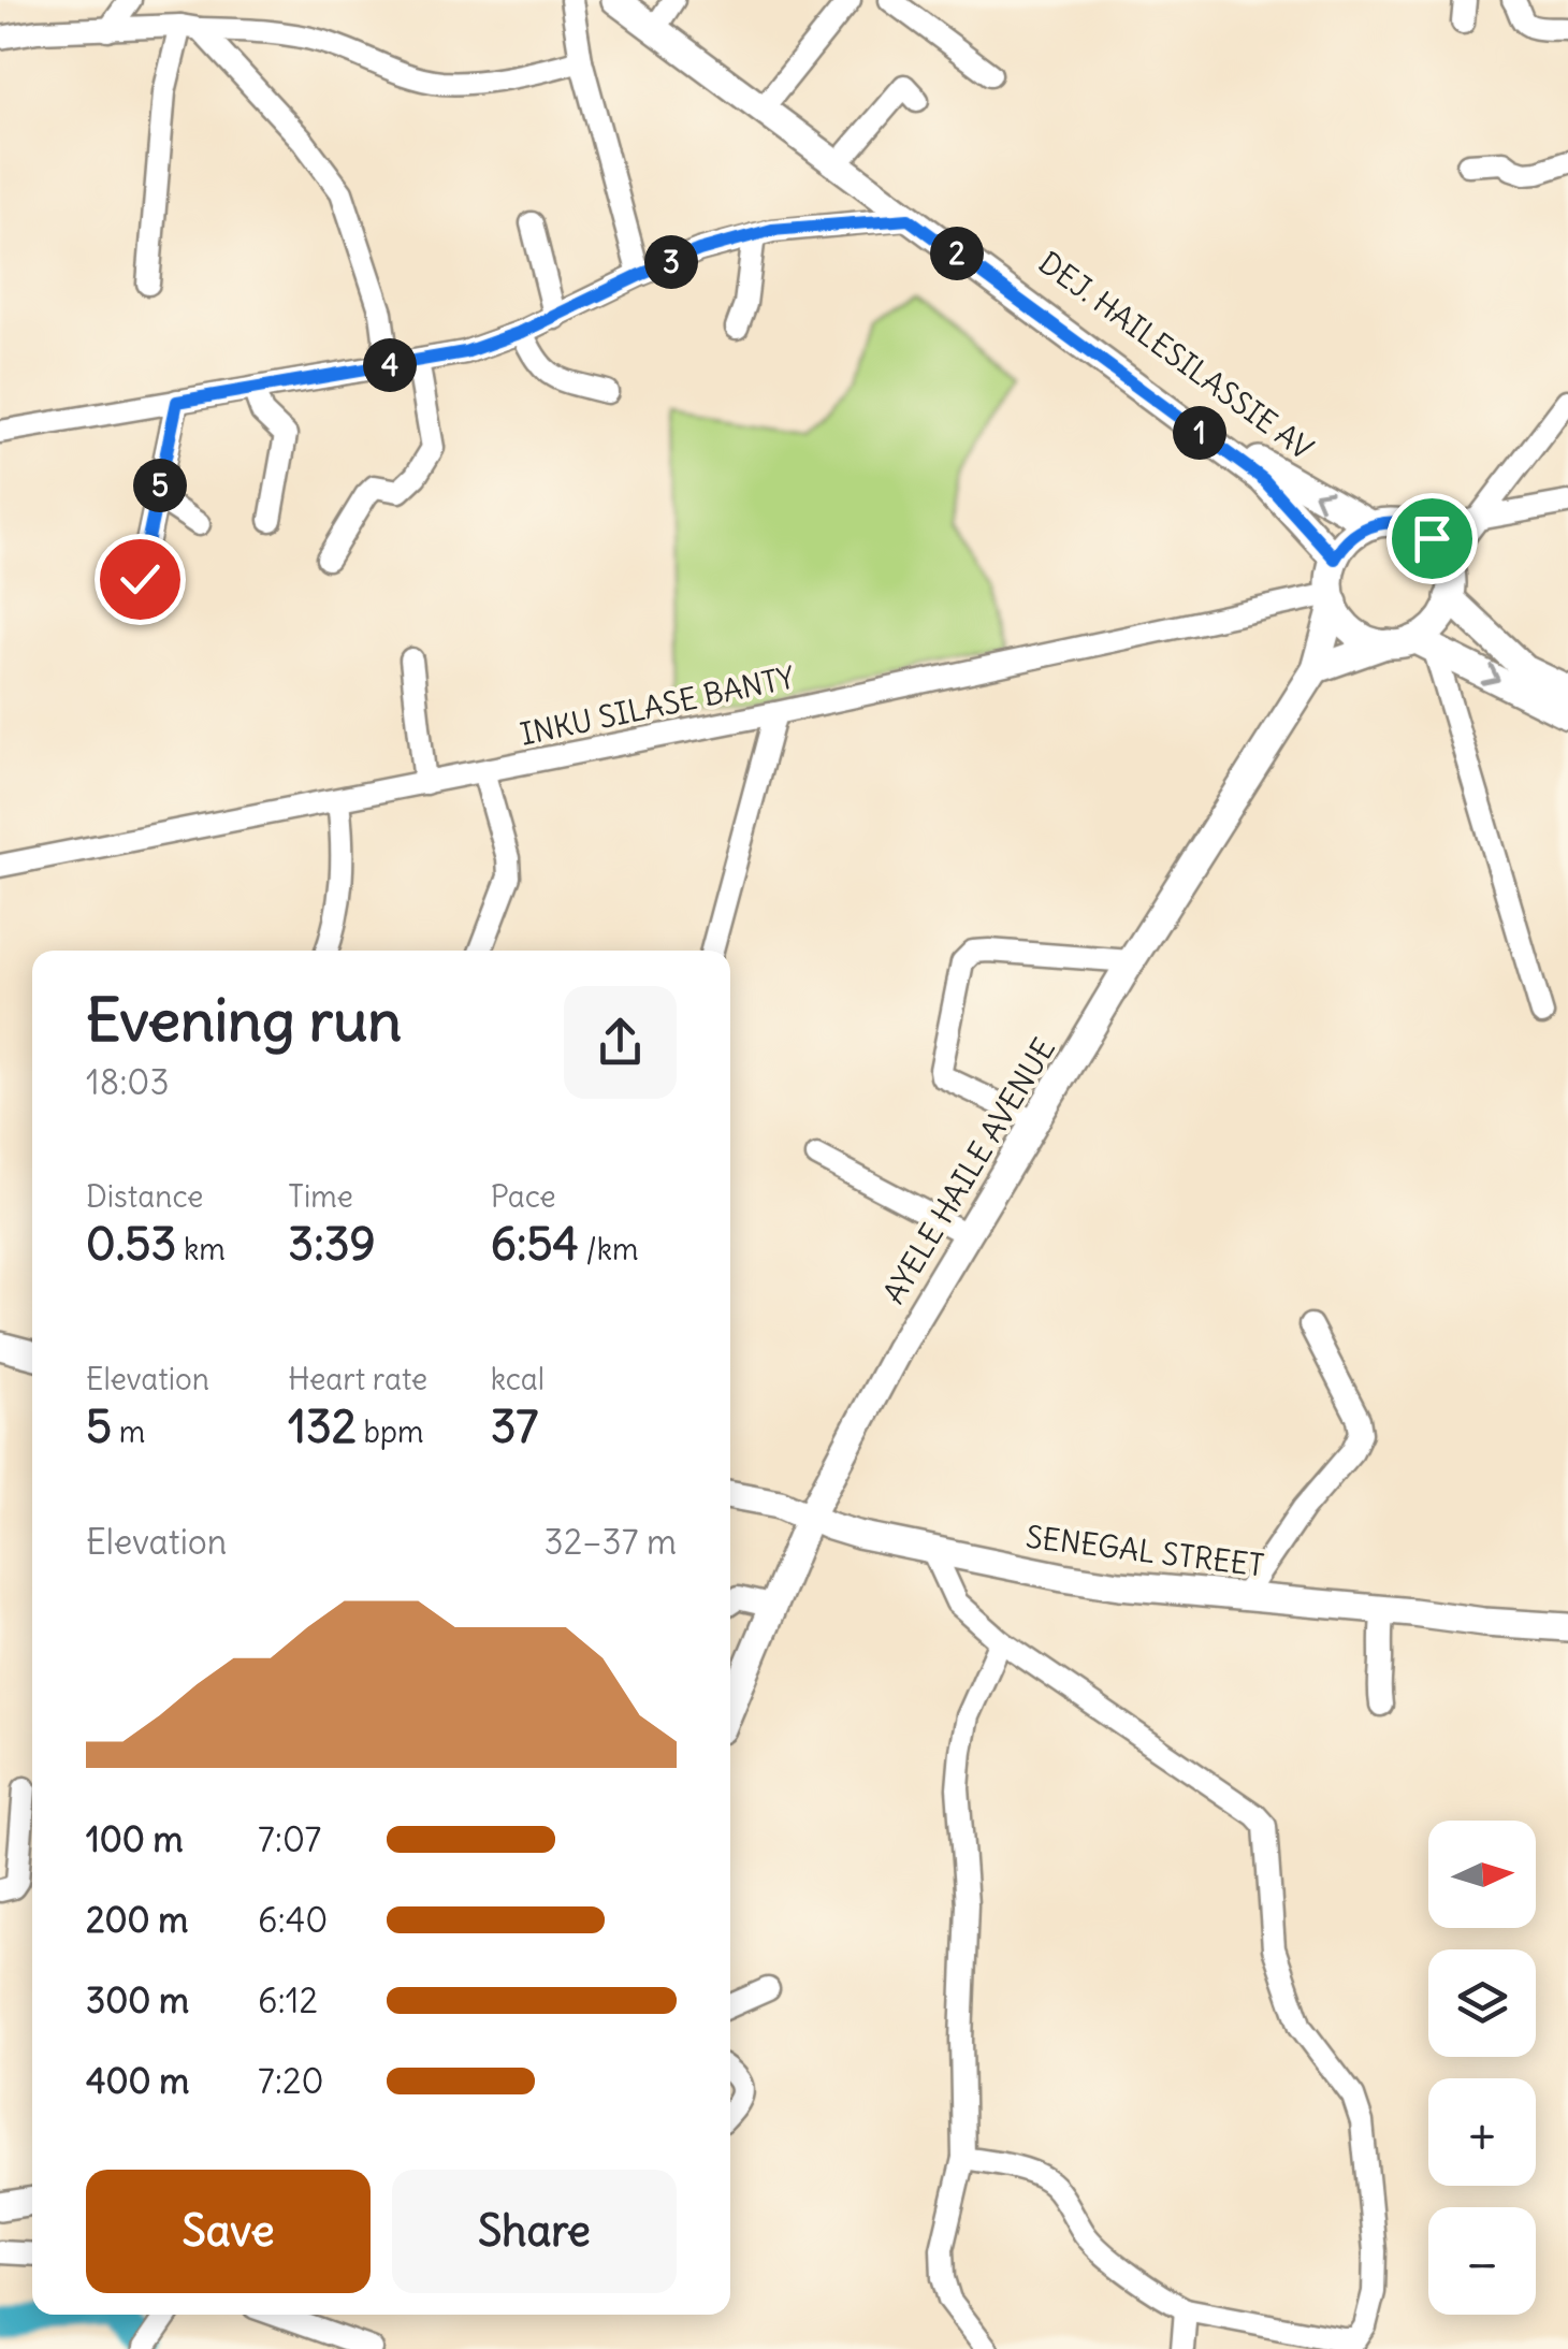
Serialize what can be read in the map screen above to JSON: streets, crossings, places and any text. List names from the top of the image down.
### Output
{
  "streets": {
    "main road": ["DEJ. HAILESILASSIE AV", "AYELE HAILE AVENUE", "SENEGAL STREET"],
    "street": ["INKU SILASE BANTY"]
  },
  "crossings": [
    ["DEJ. HAILESILASSIE AV", "INKU SILASE BANTY"],
    ["DEJ. HAILESILASSIE AV", "AYELE HAILE AVENUE"],
    ["INKU SILASE BANTY", "AYELE HAILE AVENUE"],
    ["AYELE HAILE AVENUE", "SENEGAL STREET"]
  ],
  "north": "right",
  "page": {
    "pins": [
      "2",
      "3",
      "4",
      "1",
      "5"
    ],
    "heading": ["Evening run", "18:03"],
    "stats": [
      ["Distance", "0.53 km"],
      ["Time", "3:39"],
      ["Pace", "6:54 /km"],
      ["Elevation", "5 m"],
      ["Heart rate", "132 bpm"],
      ["kcal", "37"]
    ],
    "chart": ["Elevation", "32–37 m"],
    "list": [
      {
        "name": "100 m",
        "note": "7:07"
      },
      {
        "name": "200 m",
        "note": "6:40"
      },
      {
        "name": "300 m",
        "note": "6:12"
      },
      {
        "name": "400 m",
        "note": "7:20"
      }
    ],
    "map_buttons": ["+", "−"],
    "buttons": ["Save", "Share"]
  }
}
